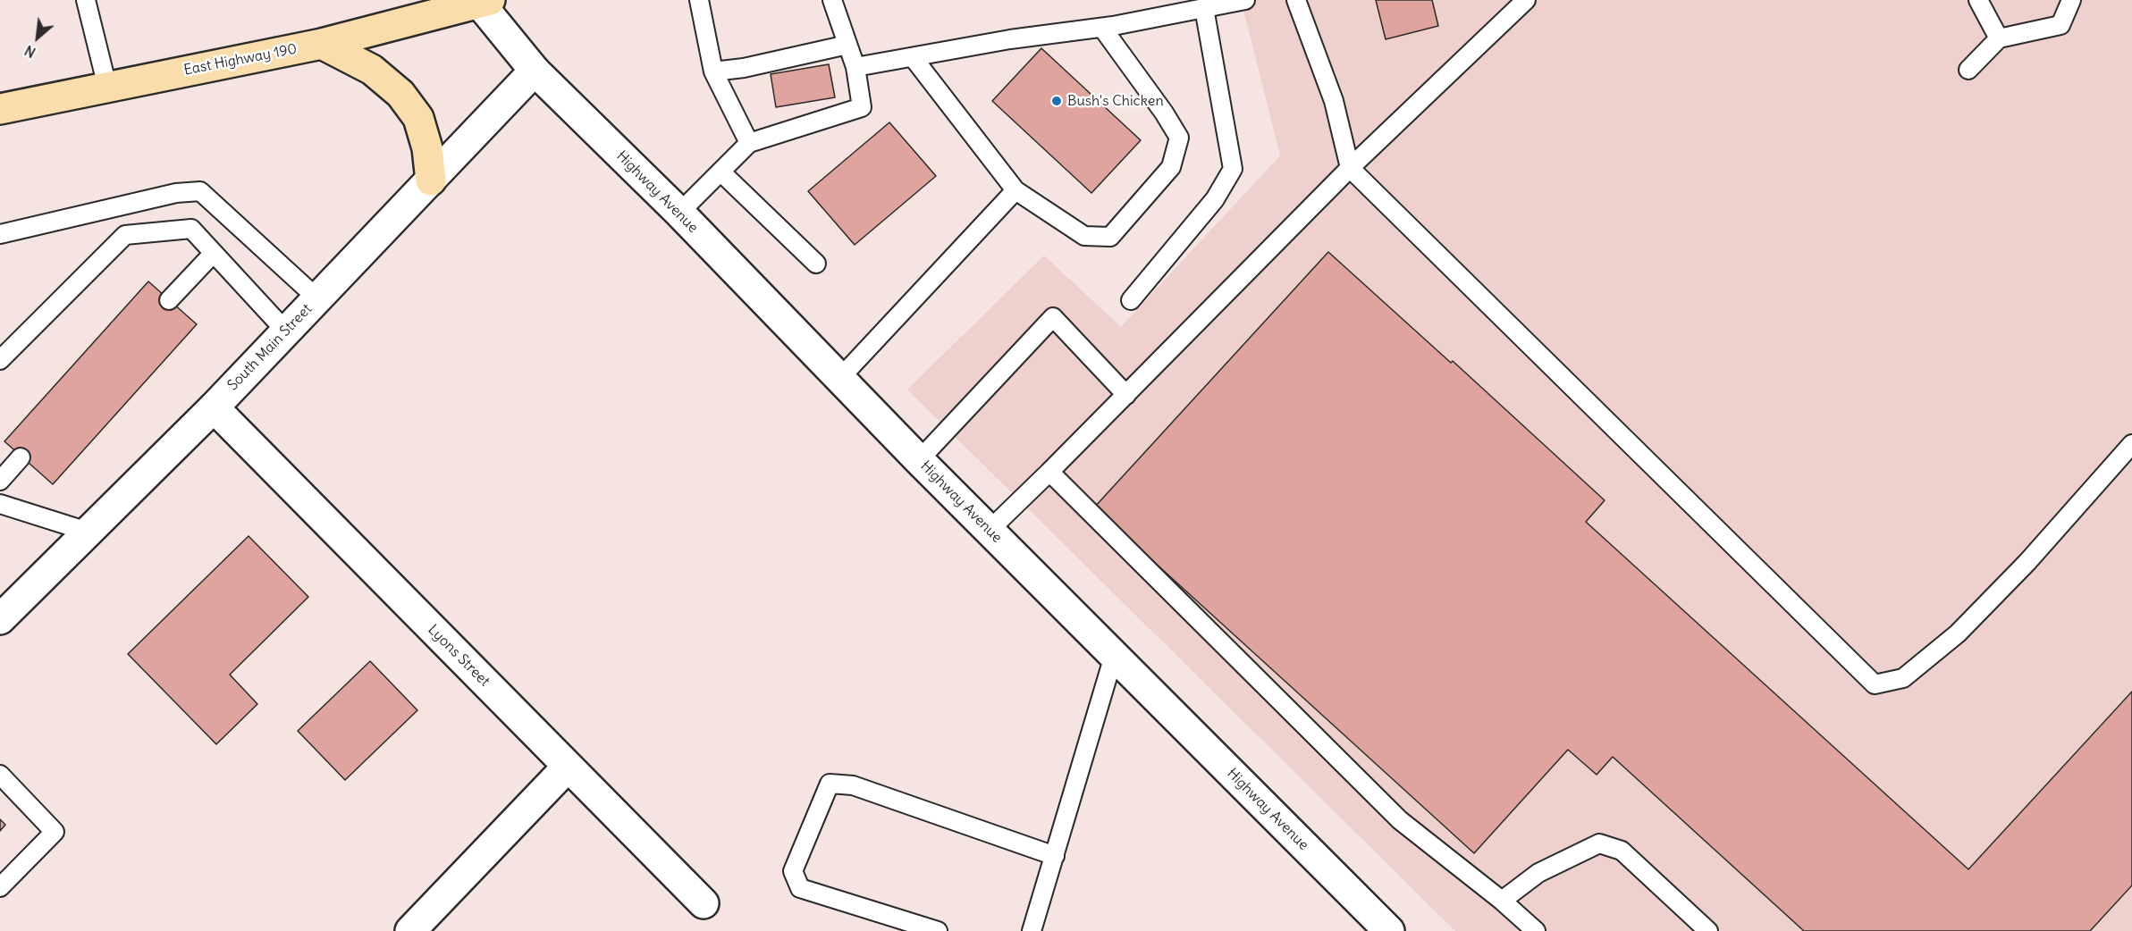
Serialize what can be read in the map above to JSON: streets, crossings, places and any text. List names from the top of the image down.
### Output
{
  "streets": {
    "main road": ["East Highway 190"],
    "street": ["Highway Avenue", "South Main Street", "Lyons Street"]
  },
  "crossings": [
    ["East Highway 190", "Highway Avenue"],
    ["Highway Avenue", "South Main Street"],
    ["South Main Street", "Lyons Street"]
  ],
  "places": ["Bush's Chicken"],
  "north": "bottom left"
}
